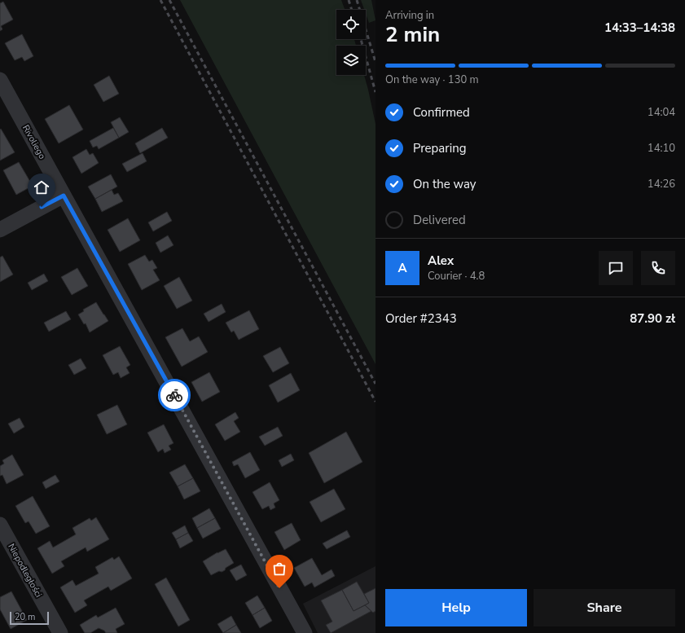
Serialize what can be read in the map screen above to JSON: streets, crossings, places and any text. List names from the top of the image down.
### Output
{
  "streets": {
    "street": ["Rivoliego", "Niepodległości"]
  },
  "scale_bar": "20 m",
  "page": {
    "heading": ["2 min", "Arriving in", "14:33–14:38"],
    "panel": [
      "Alex",
      "Courier · 4.8",
      "Order #2343",
      "87.90 zł"
    ],
    "bar": "On the way · 130 m",
    "list": [
      ["Confirmed", "14:04"],
      ["Preparing", "14:10"],
      ["On the way", "14:26"],
      "Delivered"
    ],
    "round": "A",
    "buttons": ["Help", "Share"],
    "scale": "20 m"
  }
}
